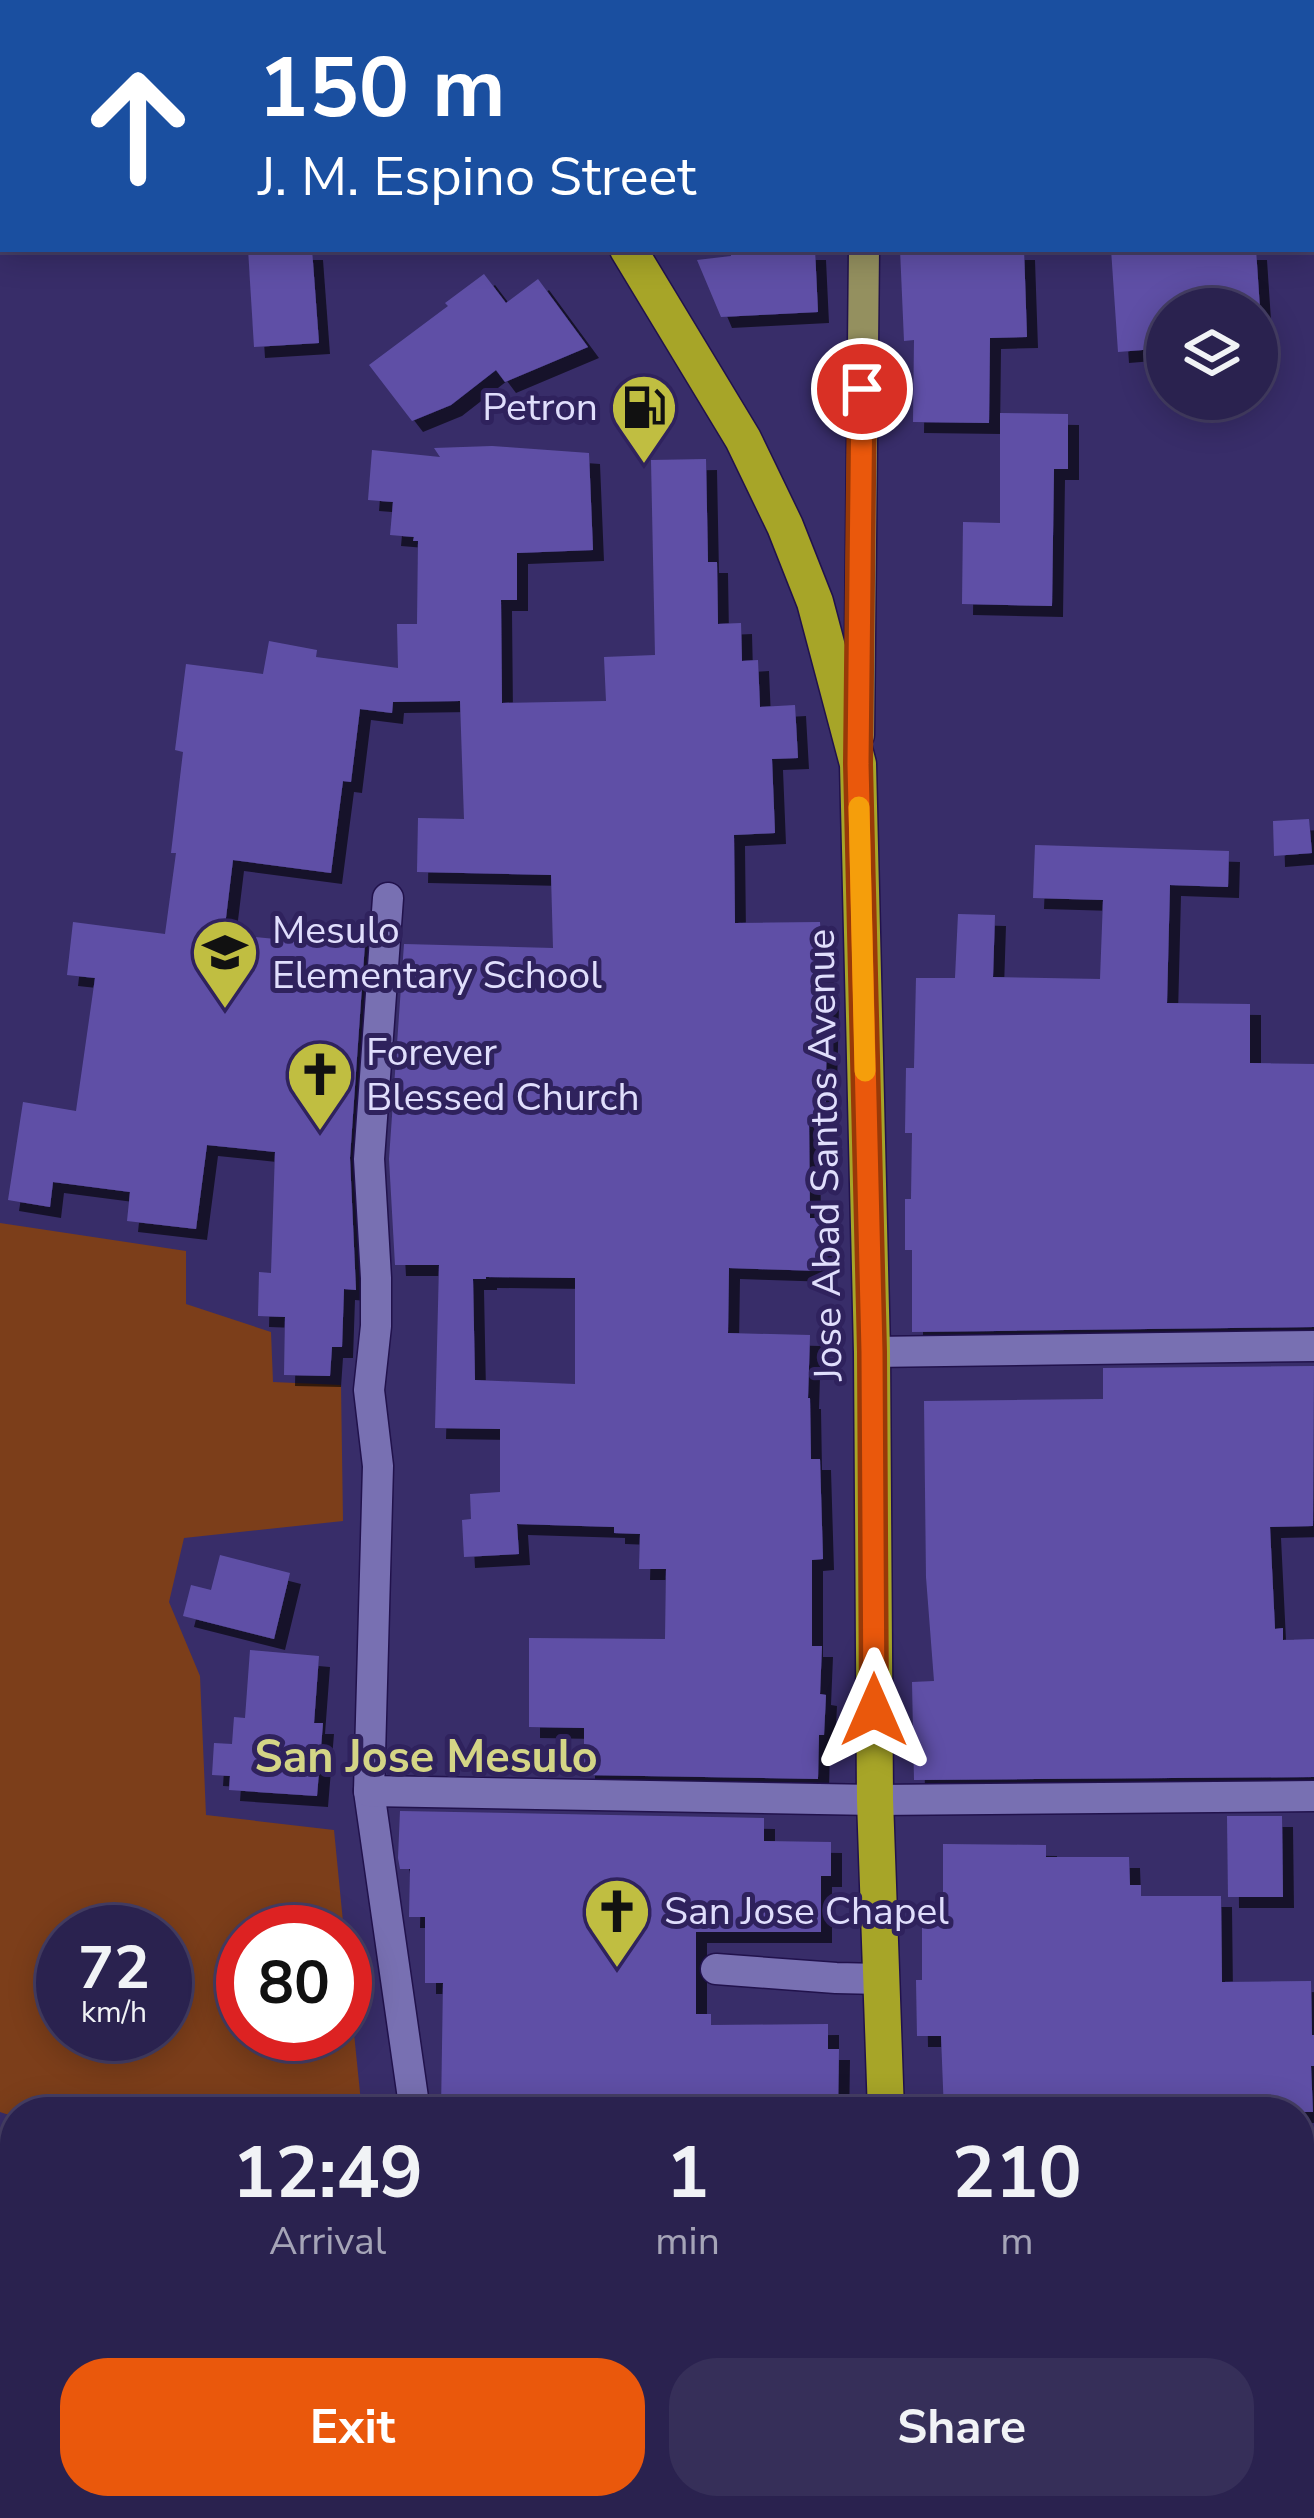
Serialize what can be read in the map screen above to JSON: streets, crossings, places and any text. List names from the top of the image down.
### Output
{
  "streets": {
    "highway": ["Jose Abad Santos Avenue"]
  },
  "districts": ["San Jose Mesulo"],
  "places": {
    "fuel station": ["Petron"],
    "school or university": ["Mesulo Elementary School"],
    "church": ["Forever Blessed Church", "San Jose Chapel"]
  },
  "page": {
    "turn": ["150 m", "J. M. Espino Street"],
    "speed": "72 km/h",
    "limit": "80",
    "eta": [
      "12:49",
      "Arrival",
      "1",
      "min",
      "210",
      "m"
    ],
    "buttons": ["Exit", "Share"]
  }
}
